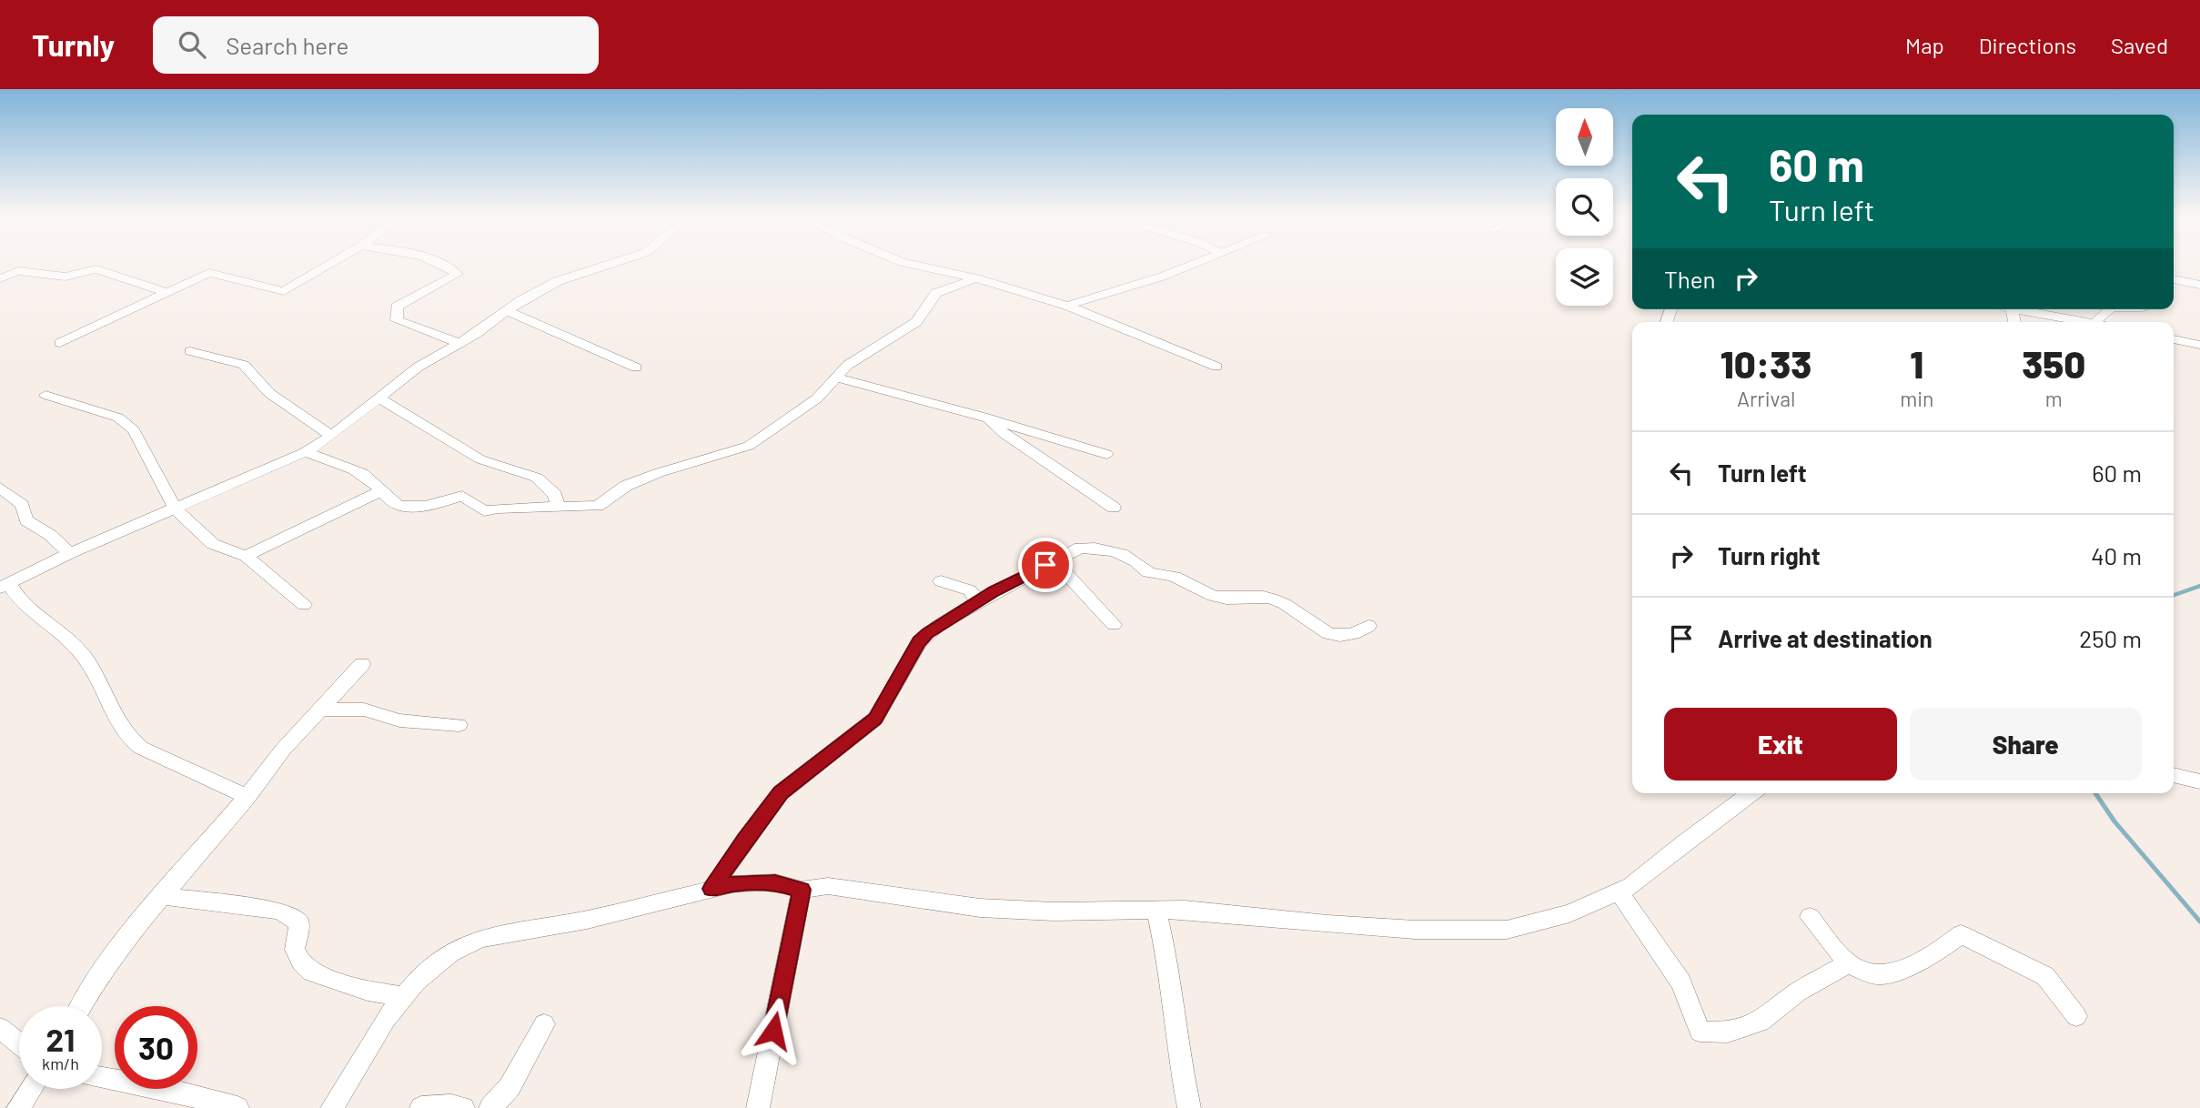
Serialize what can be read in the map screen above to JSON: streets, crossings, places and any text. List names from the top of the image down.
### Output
{
  "north": "top",
  "page": {
    "header": "Turnly",
    "search": "Search here",
    "nav": ["Map", "Directions", "Saved"],
    "turn": ["60 m", "Turn left"],
    "then": "Then",
    "eta": [
      "10:33",
      "Arrival",
      "1",
      "min",
      "350",
      "m"
    ],
    "list": [
      {
        "name": "Turn left",
        "value": "60 m"
      },
      {
        "name": "Turn right",
        "value": "40 m"
      },
      {
        "name": "Arrive at destination",
        "value": "250 m"
      }
    ],
    "buttons": ["Exit", "Share"],
    "speed": "21 km/h",
    "limit": "30"
  }
}
